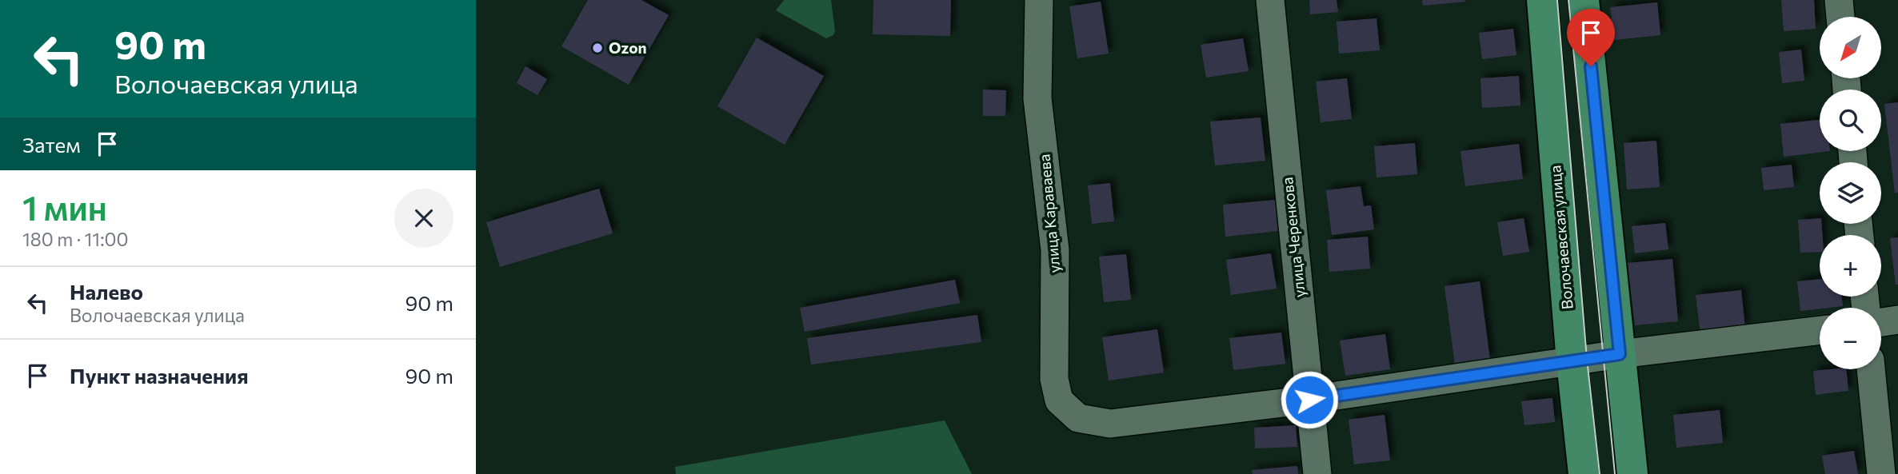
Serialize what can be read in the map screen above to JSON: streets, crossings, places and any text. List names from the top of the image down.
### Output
{
  "streets": {
    "main road": ["Волочаевская улица"],
    "street": ["улица Караваева", "улица Черенкова"]
  },
  "crossings": [
    ["улица Караваева", "улица Черенкова"]
  ],
  "places": ["Ozon"],
  "north": "bottom left",
  "page": {
    "turn": ["90 m", "Волочаевская улица"],
    "map_buttons": ["+", "−"],
    "then": "Затем",
    "heading": ["1 мин", "180 m · 11:00"],
    "list": [
      {
        "name": "Налево",
        "note": "Волочаевская улица",
        "value": "90 m"
      },
      {
        "name": "Пункт назначения",
        "value": "90 m"
      }
    ]
  }
}
